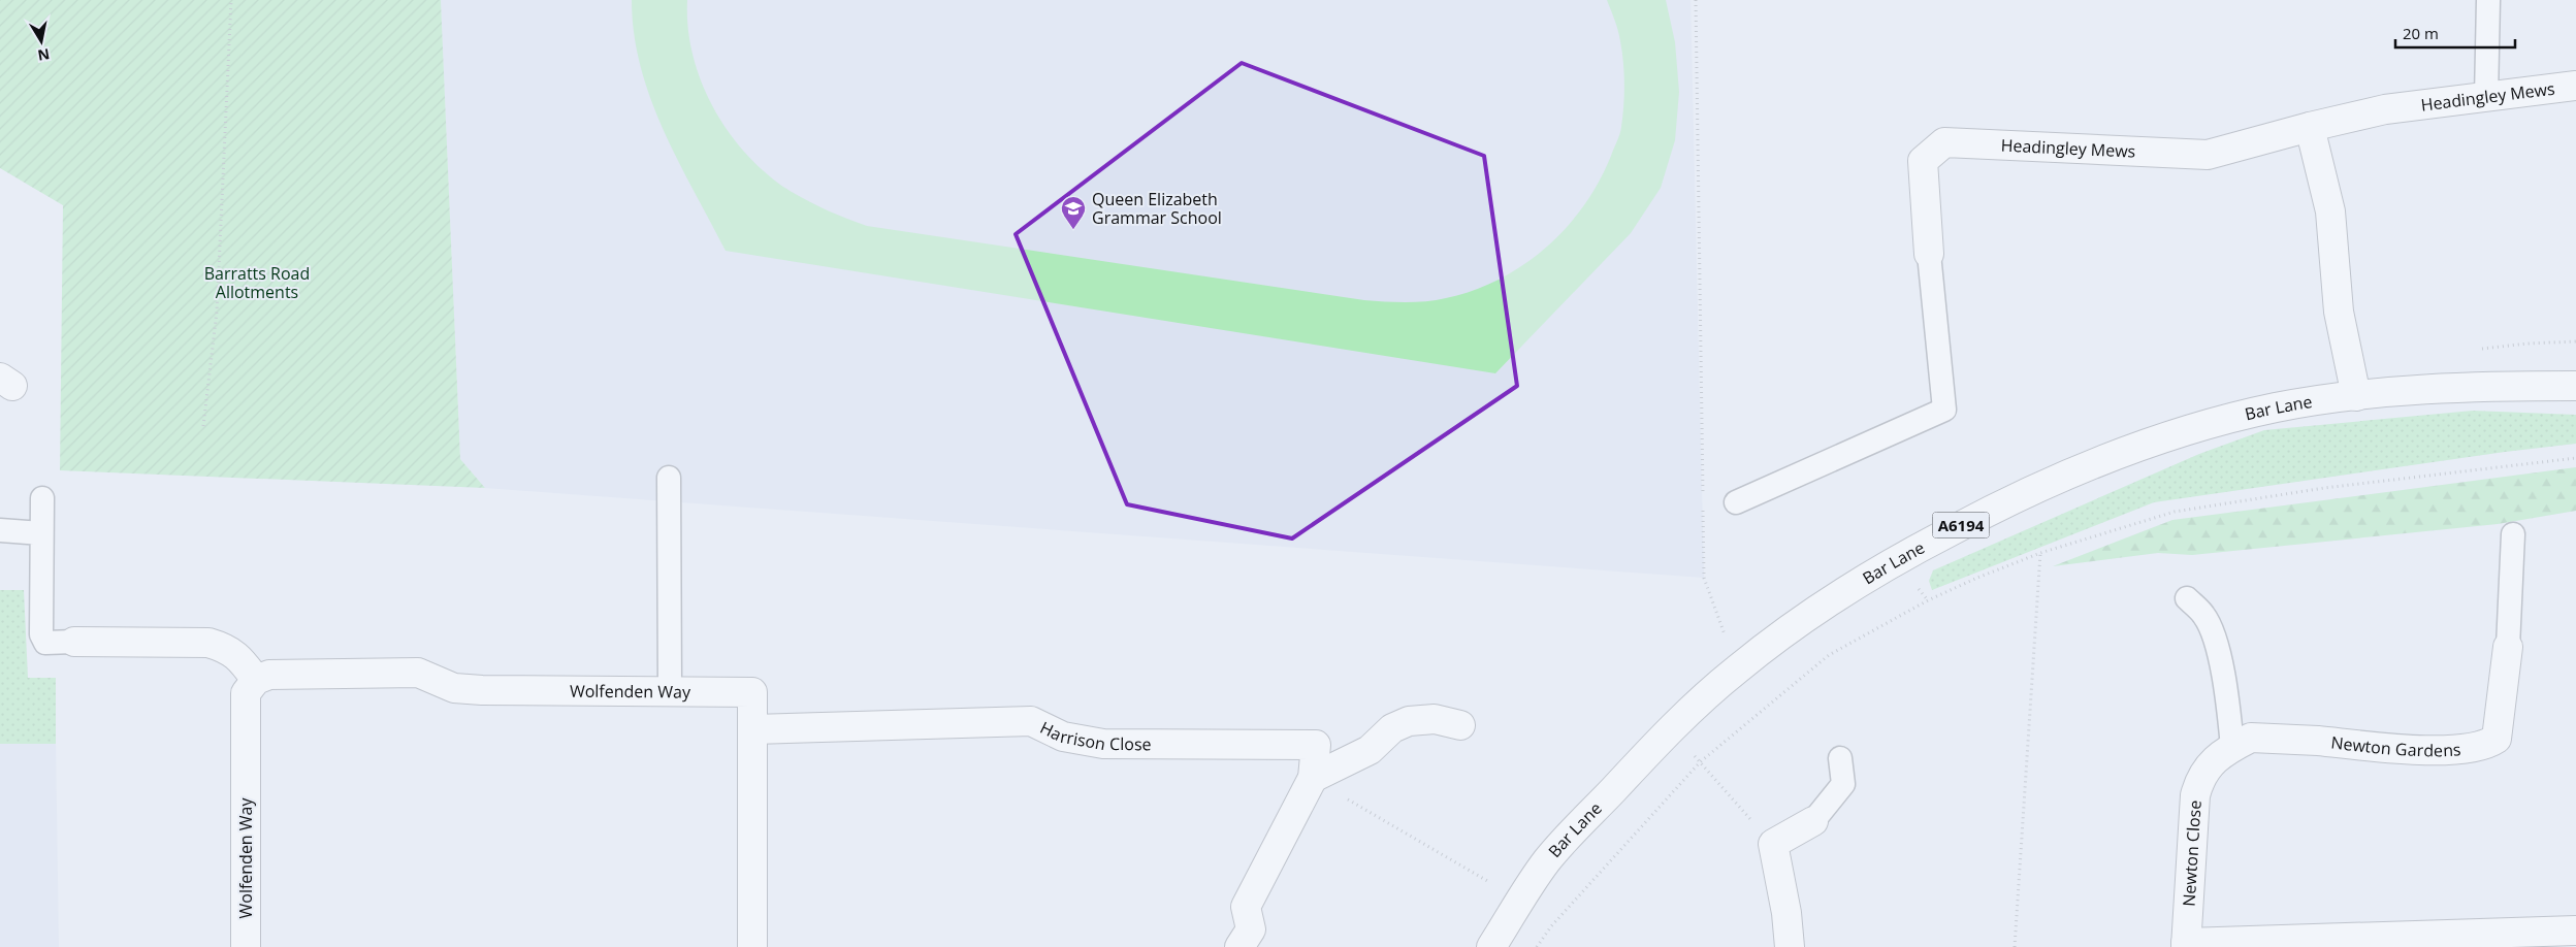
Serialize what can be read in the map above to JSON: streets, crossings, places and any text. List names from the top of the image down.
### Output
{
  "streets": {
    "street": [
      "Headingley Mews",
      "Bar Lane",
      "A6194",
      "Wolfenden Way",
      "Harrison Close",
      "Newton Gardens",
      "Newton Close"
    ]
  },
  "crossings": [
    ["Wolfenden Way", "Harrison Close"],
    ["Newton Gardens", "Newton Close"]
  ],
  "parks": ["Barratts Road Allotments"],
  "places": {
    "school or university": ["Queen Elizabeth Grammar School"]
  },
  "scale_bar": "20 m",
  "north": "bottom"
}
